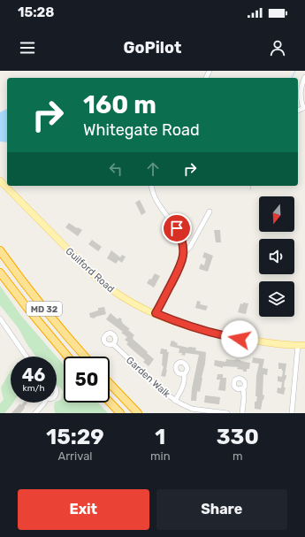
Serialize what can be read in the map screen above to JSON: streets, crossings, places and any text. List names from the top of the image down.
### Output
{
  "streets": {
    "highway": ["MD 32"],
    "main road": ["Guilford Road"],
    "street": ["Garden Walk"]
  },
  "north": "bottom",
  "page": {
    "status": "15:28",
    "header": "GoPilot",
    "turn": ["160 m", "Whitegate Road"],
    "speed": "46 km/h",
    "limit": "50",
    "eta": [
      "15:29",
      "Arrival",
      "1",
      "min",
      "330",
      "m"
    ],
    "buttons": ["Exit", "Share"]
  }
}
